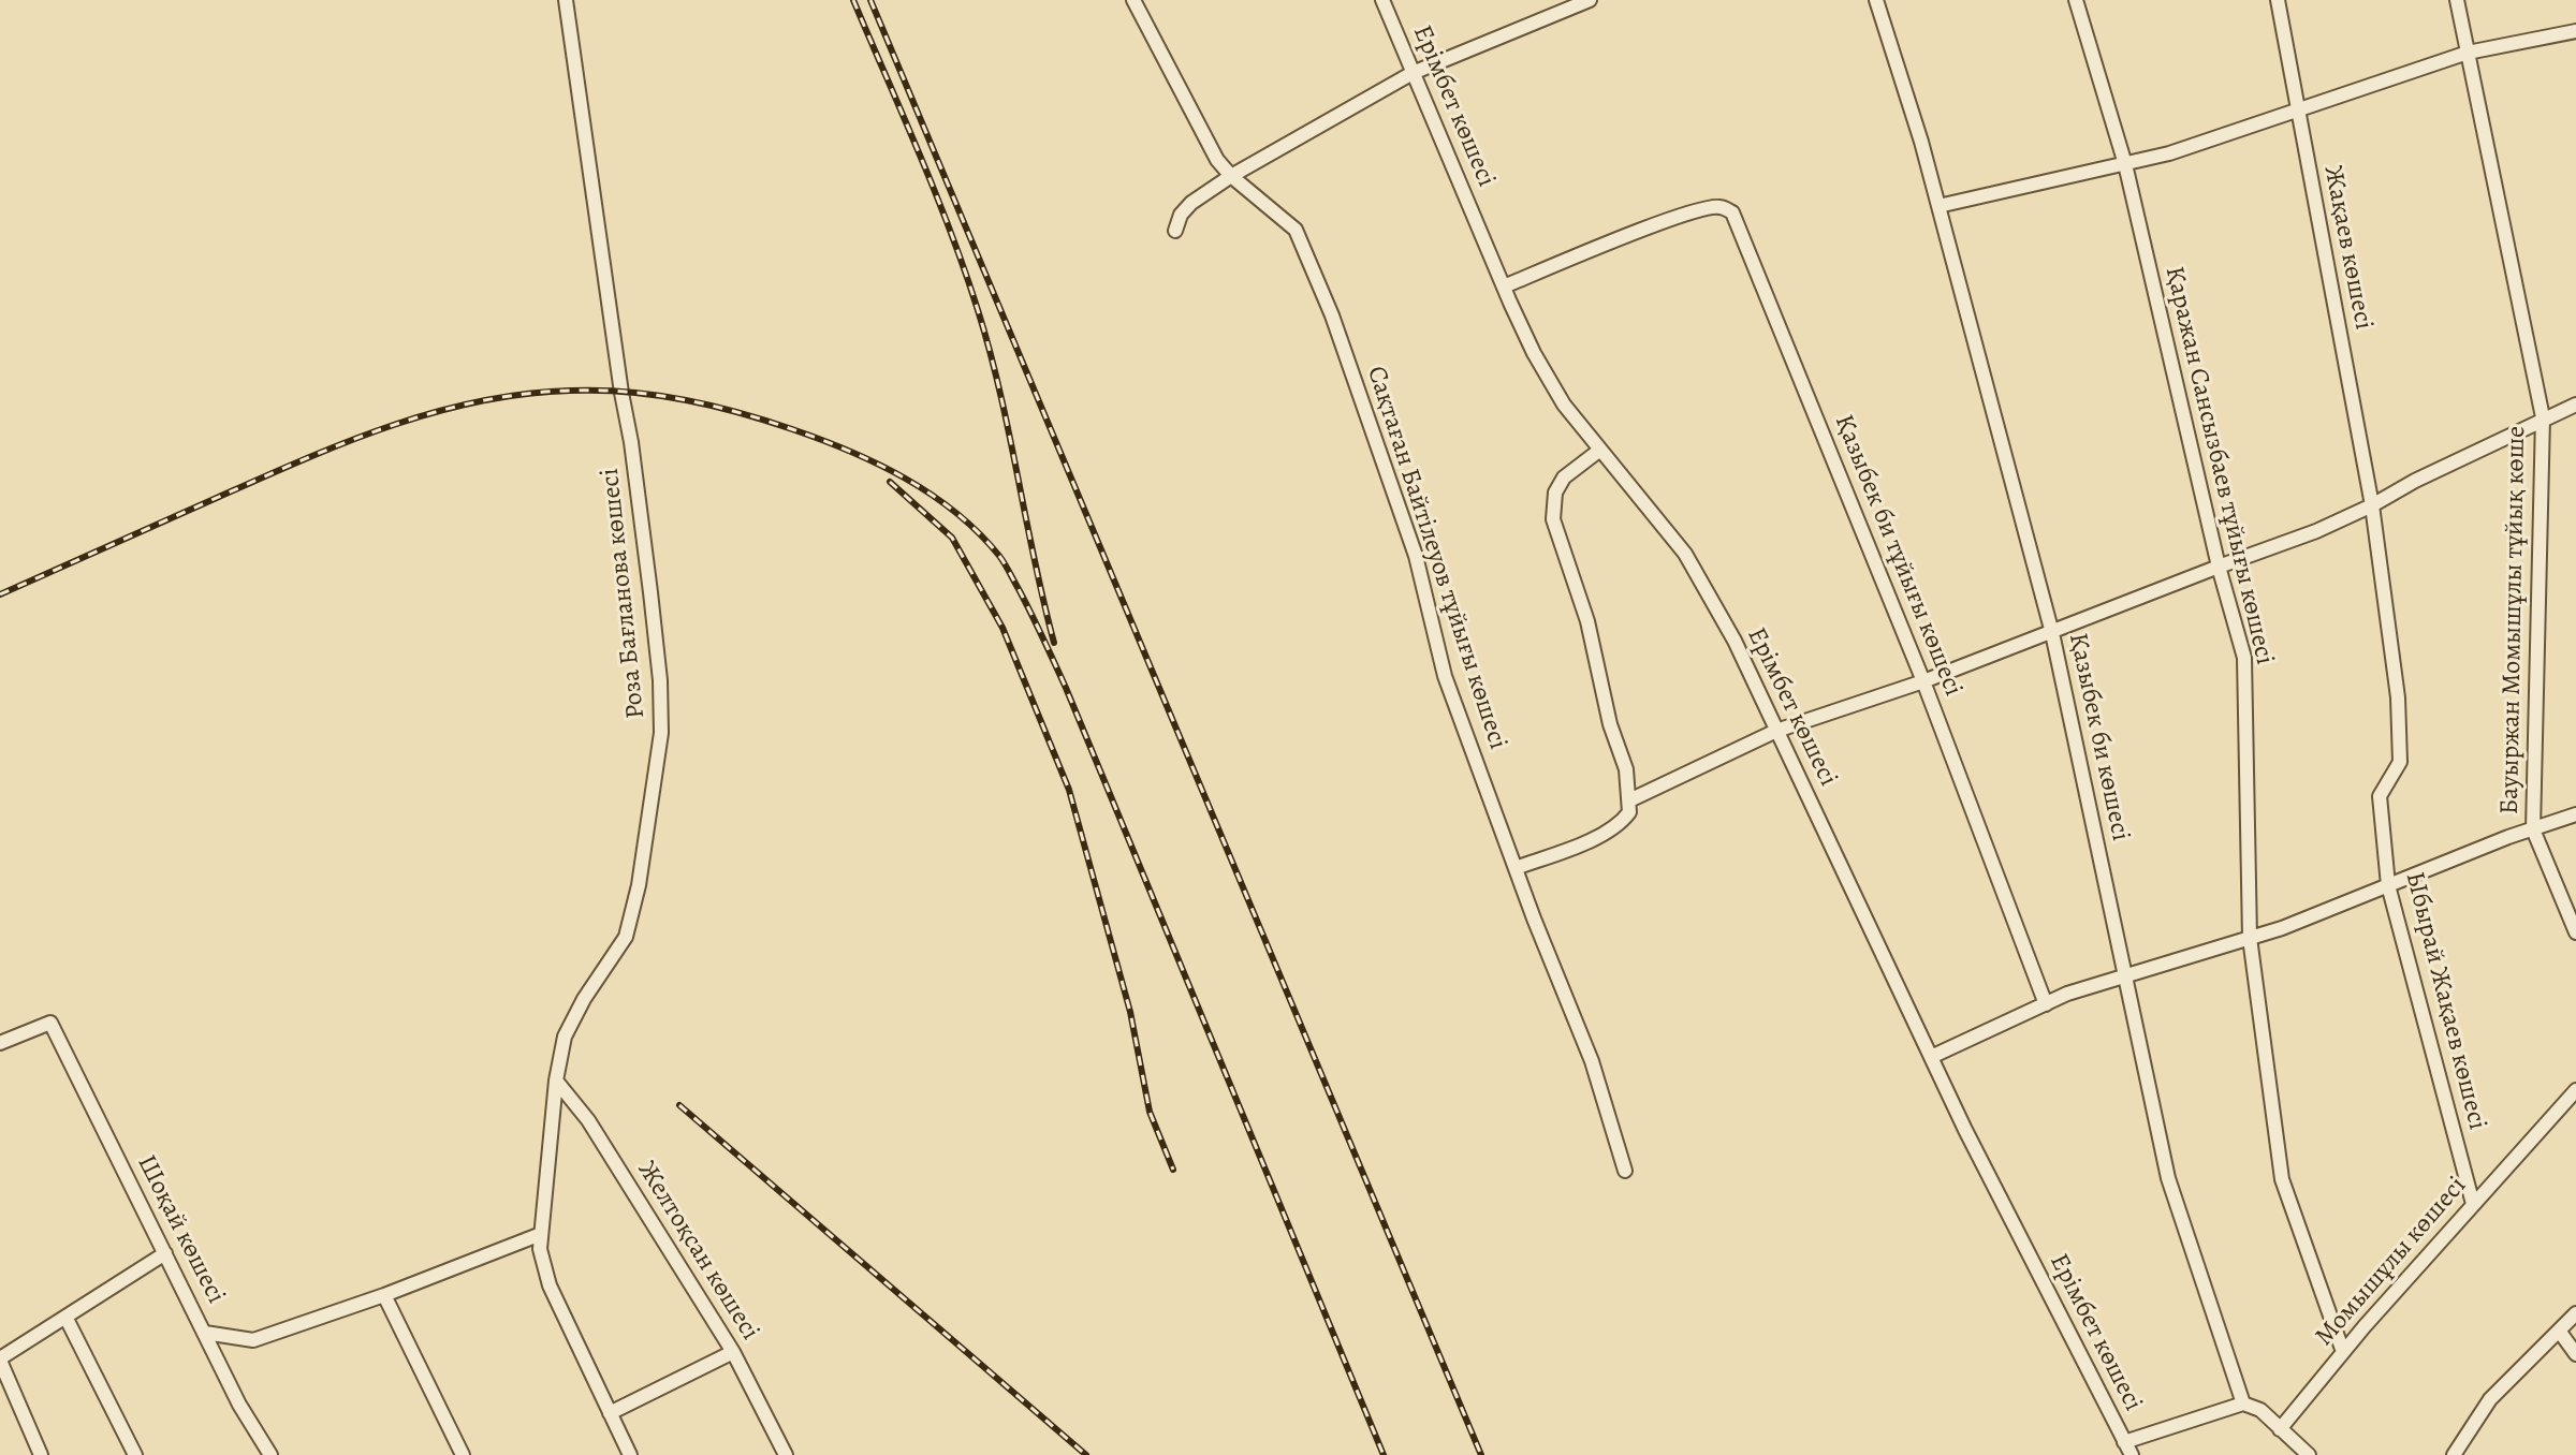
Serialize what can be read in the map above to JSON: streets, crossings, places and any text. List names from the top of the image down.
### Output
{
  "streets": {
    "street": [
      "Ерімбет көшесі",
      "Жақаев көшесі",
      "Қаражан Сансызбаев тұйығы көшесі",
      "Қазыбек би тұйығы көшесі",
      "Сақтаған Байтілеуов тұйығы көшесі",
      "Роза Бағланова көшесі",
      "Бауыржан Момышұлы тұйық көше",
      "Қазыбек би көшесі",
      "Ыбырай Жақаев көшесі",
      "Шоқай көшесі",
      "Желтоқсан көшесі",
      "Момышұлы көшесі"
    ]
  },
  "crossings": [
    ["Ерімбет көшесі", "Қазыбек би тұйығы көшесі"],
    ["Жақаев көшесі", "Ыбырай Жақаев көшесі"],
    ["Қаражан Сансызбаев тұйығы көшесі", "Момышұлы көшесі"],
    ["Роза Бағланова көшесі", "Желтоқсан көшесі"],
    ["Ыбырай Жақаев көшесі", "Момышұлы көшесі"]
  ]
}
